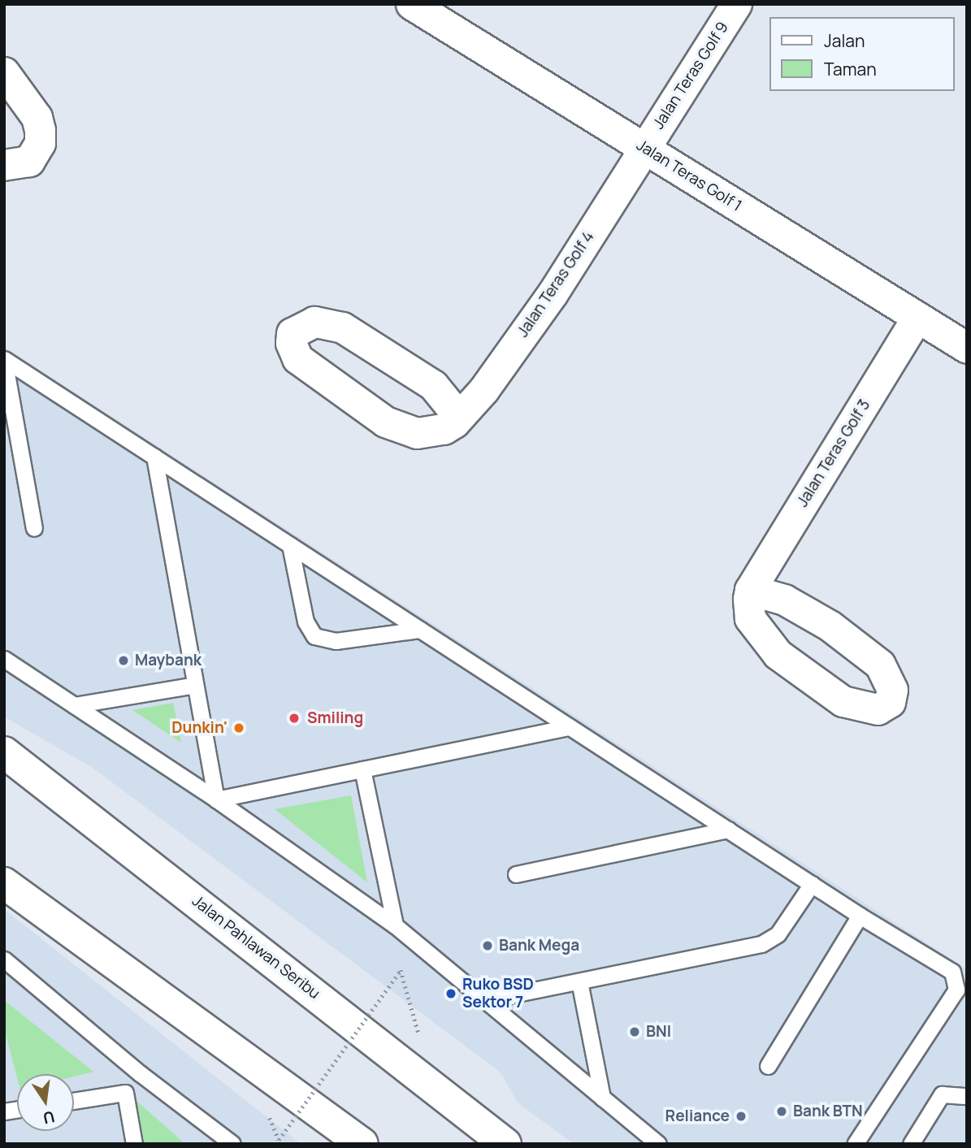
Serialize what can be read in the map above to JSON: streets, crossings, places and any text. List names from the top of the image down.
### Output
{
  "streets": {
    "main road": ["Jalan Pahlawan Seribu"],
    "street": [
      "Jalan Teras Golf 9",
      "Jalan Teras Golf 1",
      "Jalan Teras Golf 4",
      "Jalan Teras Golf 3"
    ]
  },
  "crossings": [
    ["Jalan Teras Golf 9", "Jalan Teras Golf 1"],
    ["Jalan Teras Golf 9", "Jalan Teras Golf 4"],
    ["Jalan Teras Golf 1", "Jalan Teras Golf 4"],
    ["Jalan Teras Golf 1", "Jalan Teras Golf 3"]
  ],
  "places": [
    "Maybank",
    "Smiling",
    "Dunkin'",
    "Bank Mega",
    "Ruko BSD Sektor 7",
    "BNI",
    "Bank BTN",
    "Reliance"
  ],
  "legend": ["Jalan", "Taman"],
  "north": "bottom"
}
